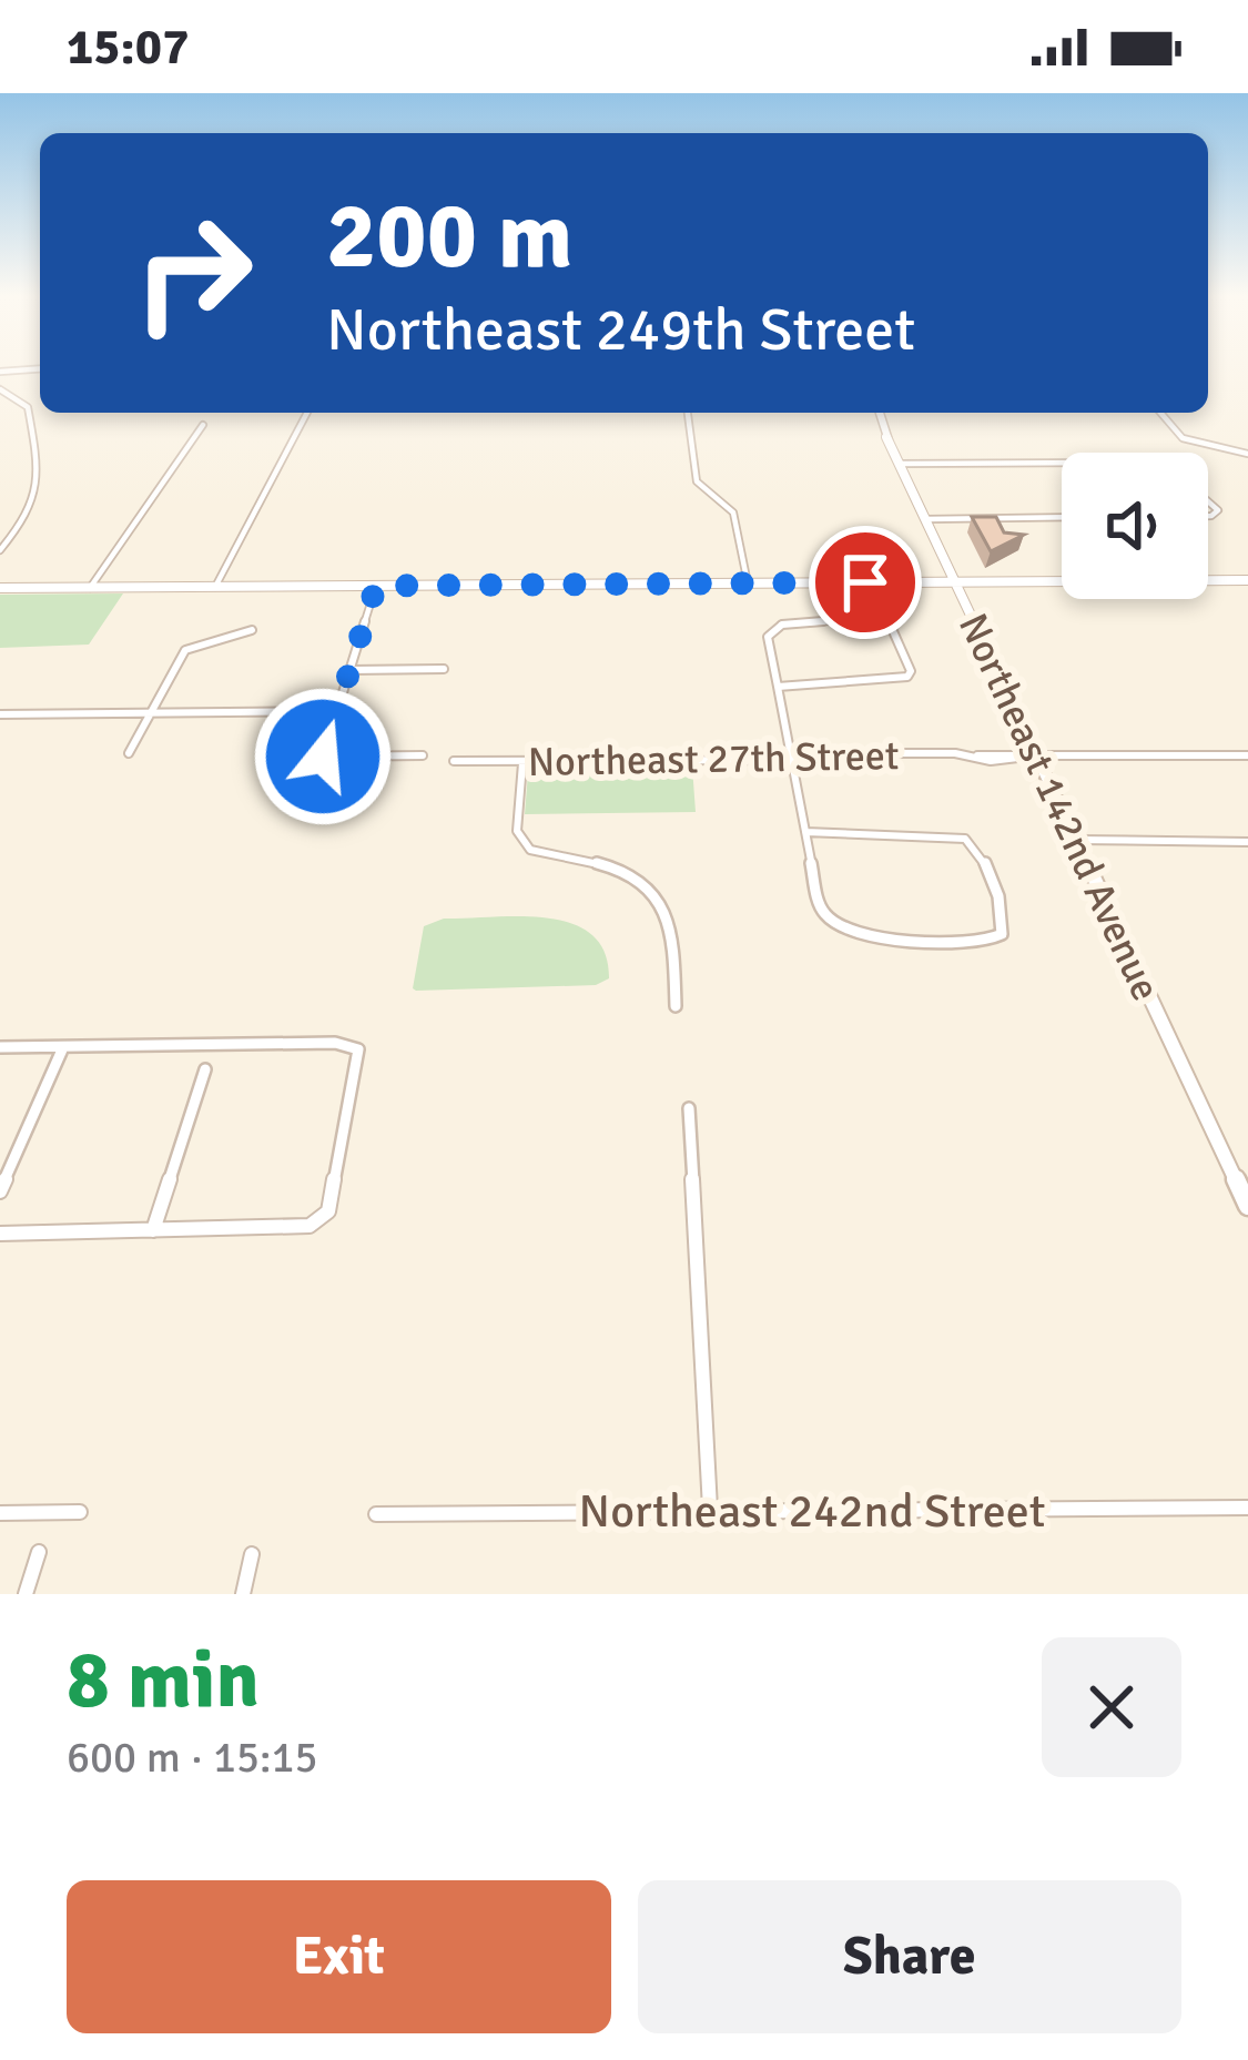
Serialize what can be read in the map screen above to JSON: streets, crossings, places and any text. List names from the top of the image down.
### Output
{
  "streets": {
    "street": ["Northeast 27th Street", "Northeast 142nd Avenue", "Northeast 242nd Street"]
  },
  "crossings": [
    ["Northeast 27th Street", "Northeast 142nd Avenue"]
  ],
  "page": {
    "status": "15:07",
    "turn": ["200 m", "Northeast 249th Street"],
    "heading": ["8 min", "600 m · 15:15"],
    "buttons": ["Exit", "Share"]
  }
}
